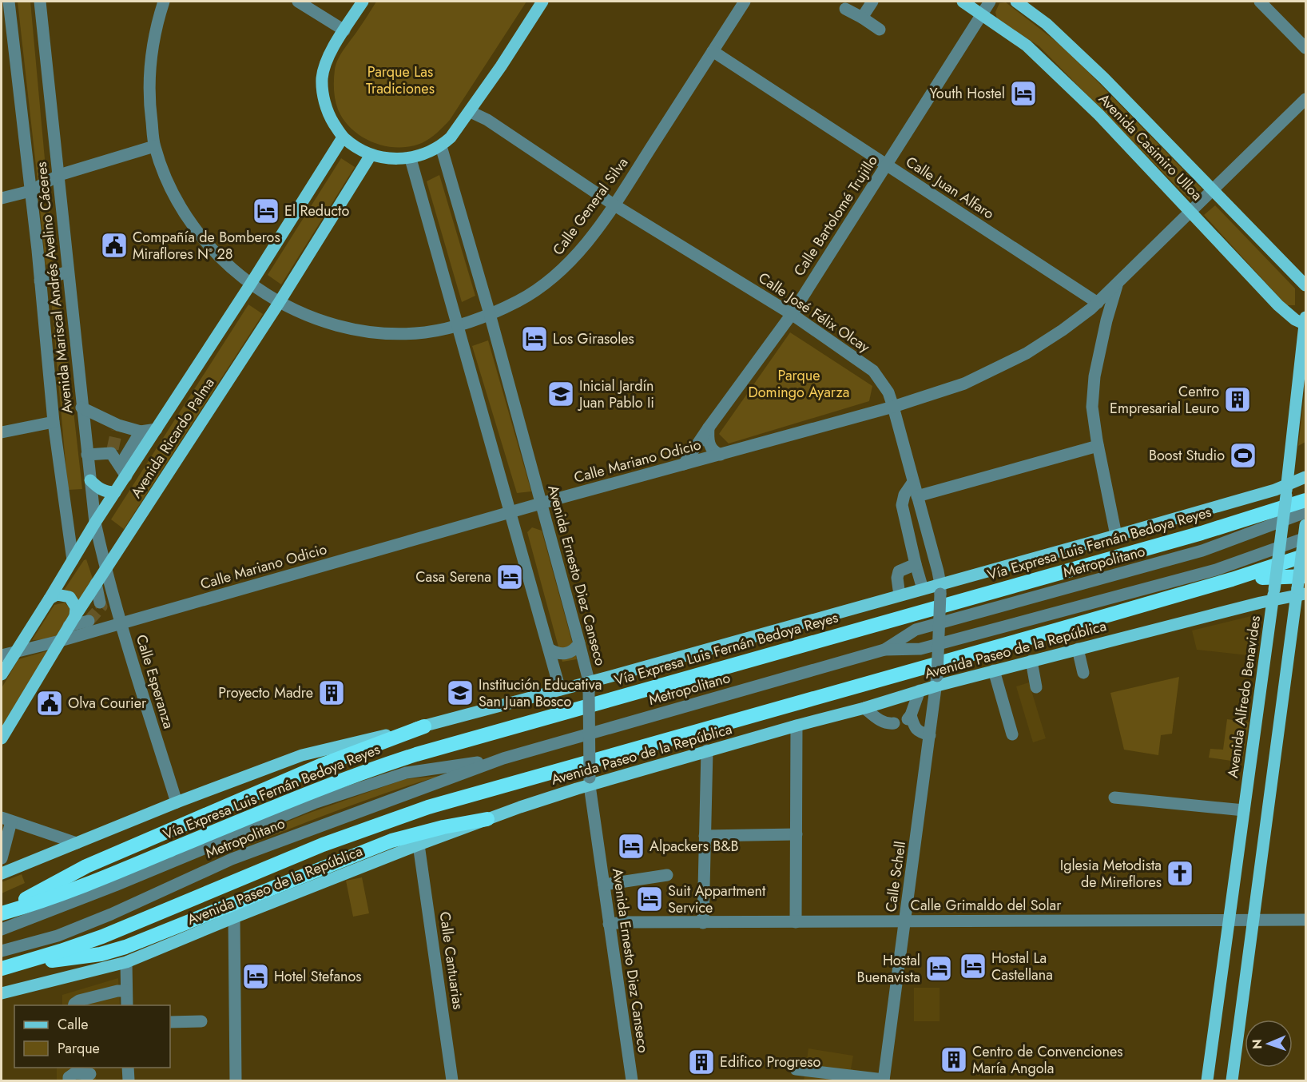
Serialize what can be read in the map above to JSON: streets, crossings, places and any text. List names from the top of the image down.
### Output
{
  "streets": {
    "highway": ["Vía Expresa Luis Fernán Bedoya Reyes"],
    "main road": [
      "Avenida Casimiro Ulloa",
      "Avenida Ricardo Palma",
      "Avenida Paseo de la República",
      "Avenida Alfredo Benavides"
    ],
    "street": [
      "Calle Juan Alfaro",
      "Calle General Silva",
      "Calle Bartolomé Trujillo",
      "Avenida Mariscal Andrés Avelino Cáceres",
      "Calle José Félix Olcay",
      "Calle Mariano Odicio",
      "Metropolitano",
      "Avenida Ernesto Diez Canseco",
      "Calle Esperanza",
      "Calle Schell",
      "Calle Grimaldo del Solar",
      "Calle Cantuarias"
    ]
  },
  "crossings": [
    ["Avenida Casimiro Ulloa", "Calle Bartolomé Trujillo"],
    ["Avenida Casimiro Ulloa", "Calle Mariano Odicio"],
    ["Avenida Casimiro Ulloa", "Avenida Alfredo Benavides"],
    ["Calle Juan Alfaro", "Calle General Silva"],
    ["Calle Juan Alfaro", "Calle Bartolomé Trujillo"],
    ["Calle Juan Alfaro", "Calle Mariano Odicio"],
    ["Calle General Silva", "Calle José Félix Olcay"],
    ["Calle General Silva", "Avenida Ricardo Palma"],
    ["Calle General Silva", "Avenida Ernesto Diez Canseco"],
    ["Calle Bartolomé Trujillo", "Calle José Félix Olcay"],
    ["Calle Bartolomé Trujillo", "Calle Mariano Odicio"],
    ["Avenida Mariscal Andrés Avelino Cáceres", "Avenida Ricardo Palma"],
    ["Avenida Mariscal Andrés Avelino Cáceres", "Calle Esperanza"],
    ["Calle José Félix Olcay", "Calle Mariano Odicio"],
    ["Calle José Félix Olcay", "Avenida Paseo de la República"],
    ["Calle José Félix Olcay", "Calle Schell"],
    ["Avenida Ricardo Palma", "Calle Mariano Odicio"],
    ["Avenida Ricardo Palma", "Calle Esperanza"],
    ["Calle Mariano Odicio", "Avenida Ernesto Diez Canseco"],
    ["Calle Mariano Odicio", "Calle Esperanza"],
    ["Avenida Ernesto Diez Canseco", "Avenida Paseo de la República"],
    ["Avenida Ernesto Diez Canseco", "Calle Grimaldo del Solar"],
    ["Avenida Paseo de la República", "Avenida Alfredo Benavides"],
    ["Avenida Paseo de la República", "Calle Schell"],
    ["Avenida Paseo de la República", "Calle Cantuarias"],
    ["Avenida Alfredo Benavides", "Calle Grimaldo del Solar"],
    ["Calle Schell", "Calle Grimaldo del Solar"]
  ],
  "parks": ["Parque Las Tradiciones", "Parque Domingo Ayarza"],
  "places": {
    "hotel": [
      "Youth Hostel",
      "El Reducto",
      "Los Girasoles",
      "Casa Serena",
      "Alpackers B&B",
      "Suit Appartment Service",
      "Hostal La Castellana",
      "Hostal Buenavista",
      "Hotel Stefanos"
    ],
    "public building": ["Compañía de Bomberos Miraflores Nº 28", "Olva Courier"],
    "school or university": ["Inicial Jardín Juan Pablo Ii", "Institución Educativa San Juan Bosco"],
    "building": [
      "Centro Empresarial Leuro",
      "Proyecto Madre",
      "Centro de Convenciones María Angola",
      "Edifico Progreso"
    ],
    "sports": ["Boost Studio"],
    "church": ["Iglesia Metodista de Mireflores"]
  },
  "legend": ["Calle", "Parque"],
  "north": "left"
}
